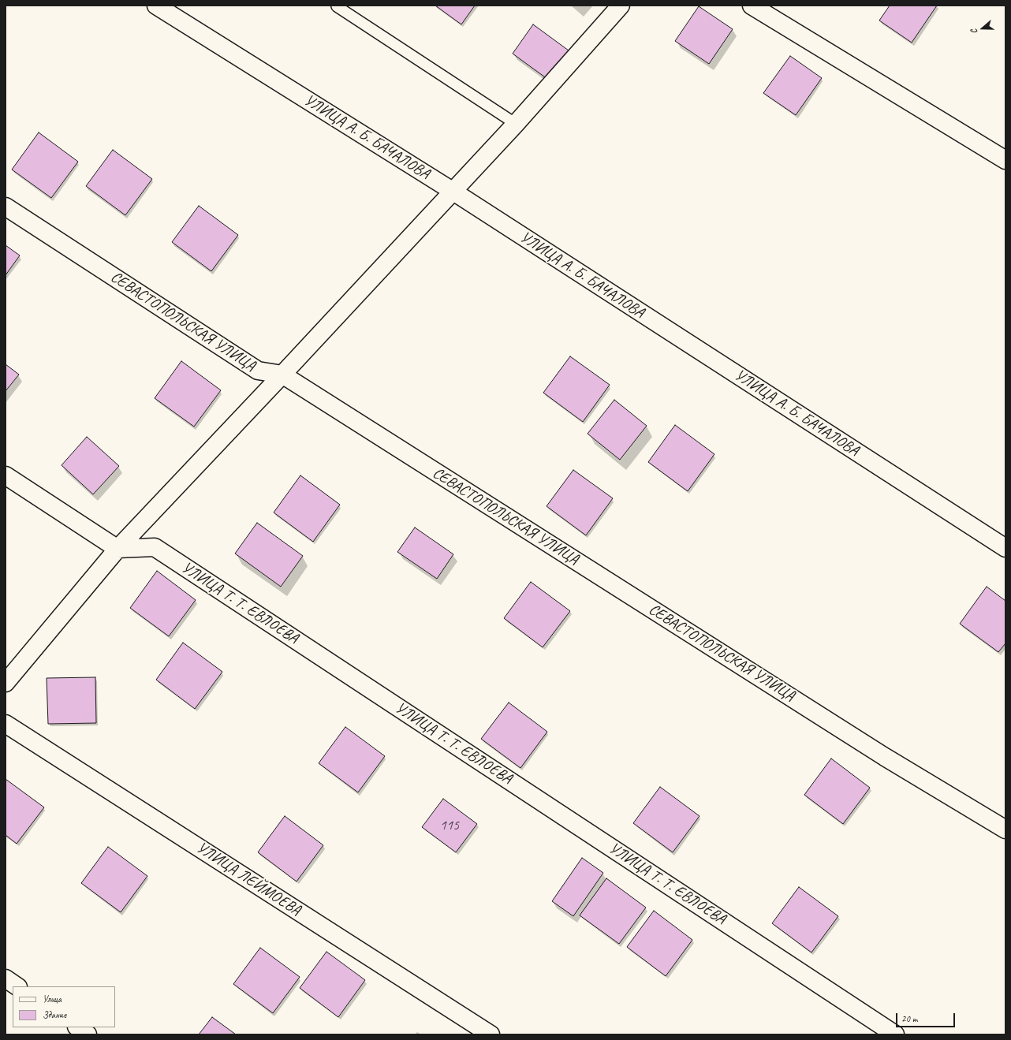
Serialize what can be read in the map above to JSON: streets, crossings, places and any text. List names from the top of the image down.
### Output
{
  "streets": {
    "street": [
      "УЛИЦА А. Б. БАЧАЛОВА",
      "СЕВАСТОПОЛЬСКАЯ УЛИЦА",
      "УЛИЦА Т. Т. ЕВЛОЕВА",
      "УЛИЦА ЛЕЙМОЕВА"
    ]
  },
  "house_numbers": ["115"],
  "legend": ["Улица", "Здание"],
  "scale_bar": "20 m",
  "north": "left"
}
